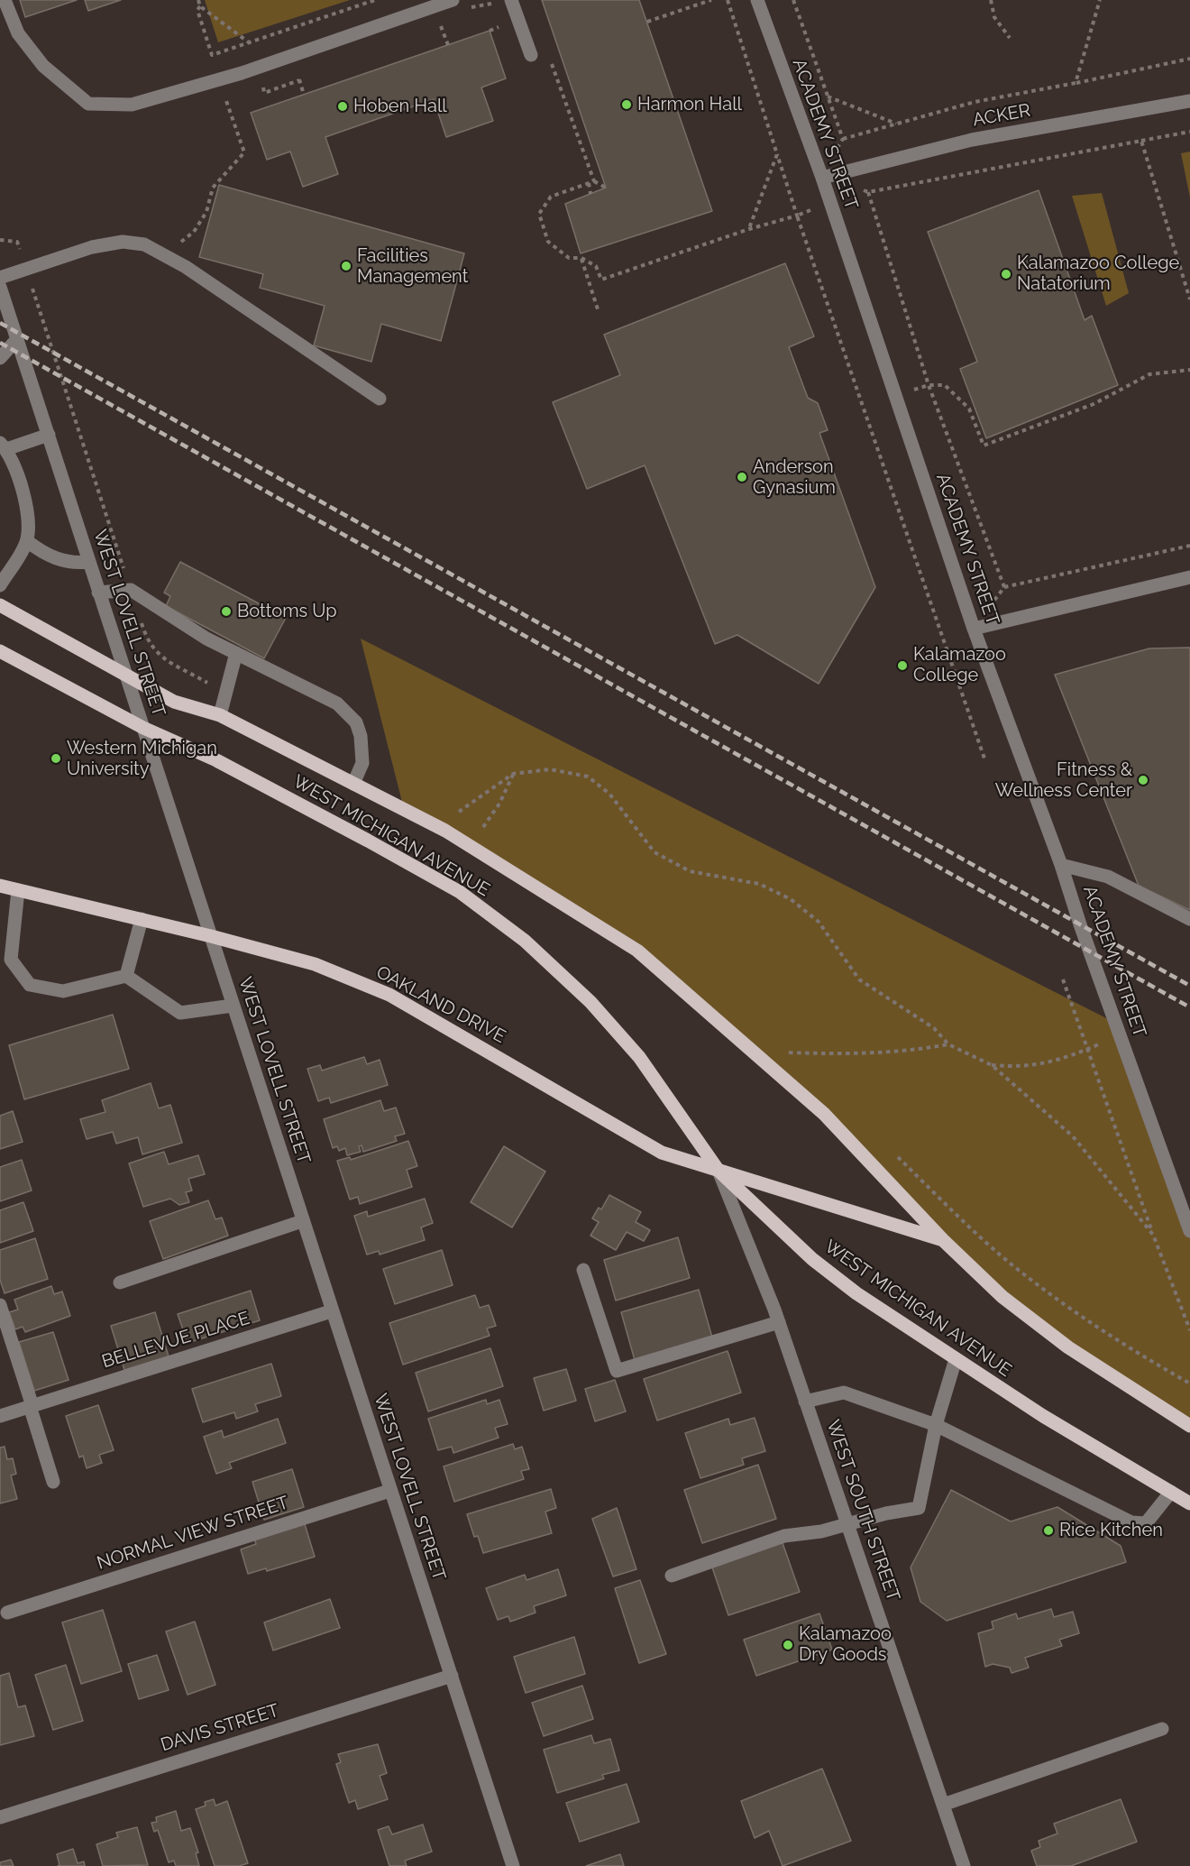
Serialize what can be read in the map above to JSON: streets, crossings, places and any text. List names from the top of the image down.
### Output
{
  "streets": {
    "main road": ["WEST MICHIGAN AVENUE", "OAKLAND DRIVE"],
    "street": [
      "ACKER",
      "ACADEMY STREET",
      "WEST LOVELL STREET",
      "BELLEVUE PLACE",
      "WEST SOUTH STREET",
      "NORMAL VIEW STREET",
      "DAVIS STREET"
    ]
  },
  "crossings": [
    ["ACKER", "ACADEMY STREET"],
    ["WEST LOVELL STREET", "WEST MICHIGAN AVENUE"],
    ["WEST LOVELL STREET", "OAKLAND DRIVE"],
    ["WEST LOVELL STREET", "BELLEVUE PLACE"],
    ["WEST LOVELL STREET", "NORMAL VIEW STREET"],
    ["WEST LOVELL STREET", "DAVIS STREET"],
    ["WEST MICHIGAN AVENUE", "OAKLAND DRIVE"],
    ["WEST MICHIGAN AVENUE", "WEST SOUTH STREET"],
    ["OAKLAND DRIVE", "WEST SOUTH STREET"]
  ],
  "places": [
    "Harmon Hall",
    "Hoben Hall",
    "Facilities Management",
    "Kalamazoo College Natatorium",
    "Anderson Gynasium",
    "Bottoms Up",
    "Kalamazoo College",
    "Western Michigan University",
    "Fitness & Wellness Center",
    "Rice Kitchen",
    "Kalamazoo Dry Goods"
  ]
}
